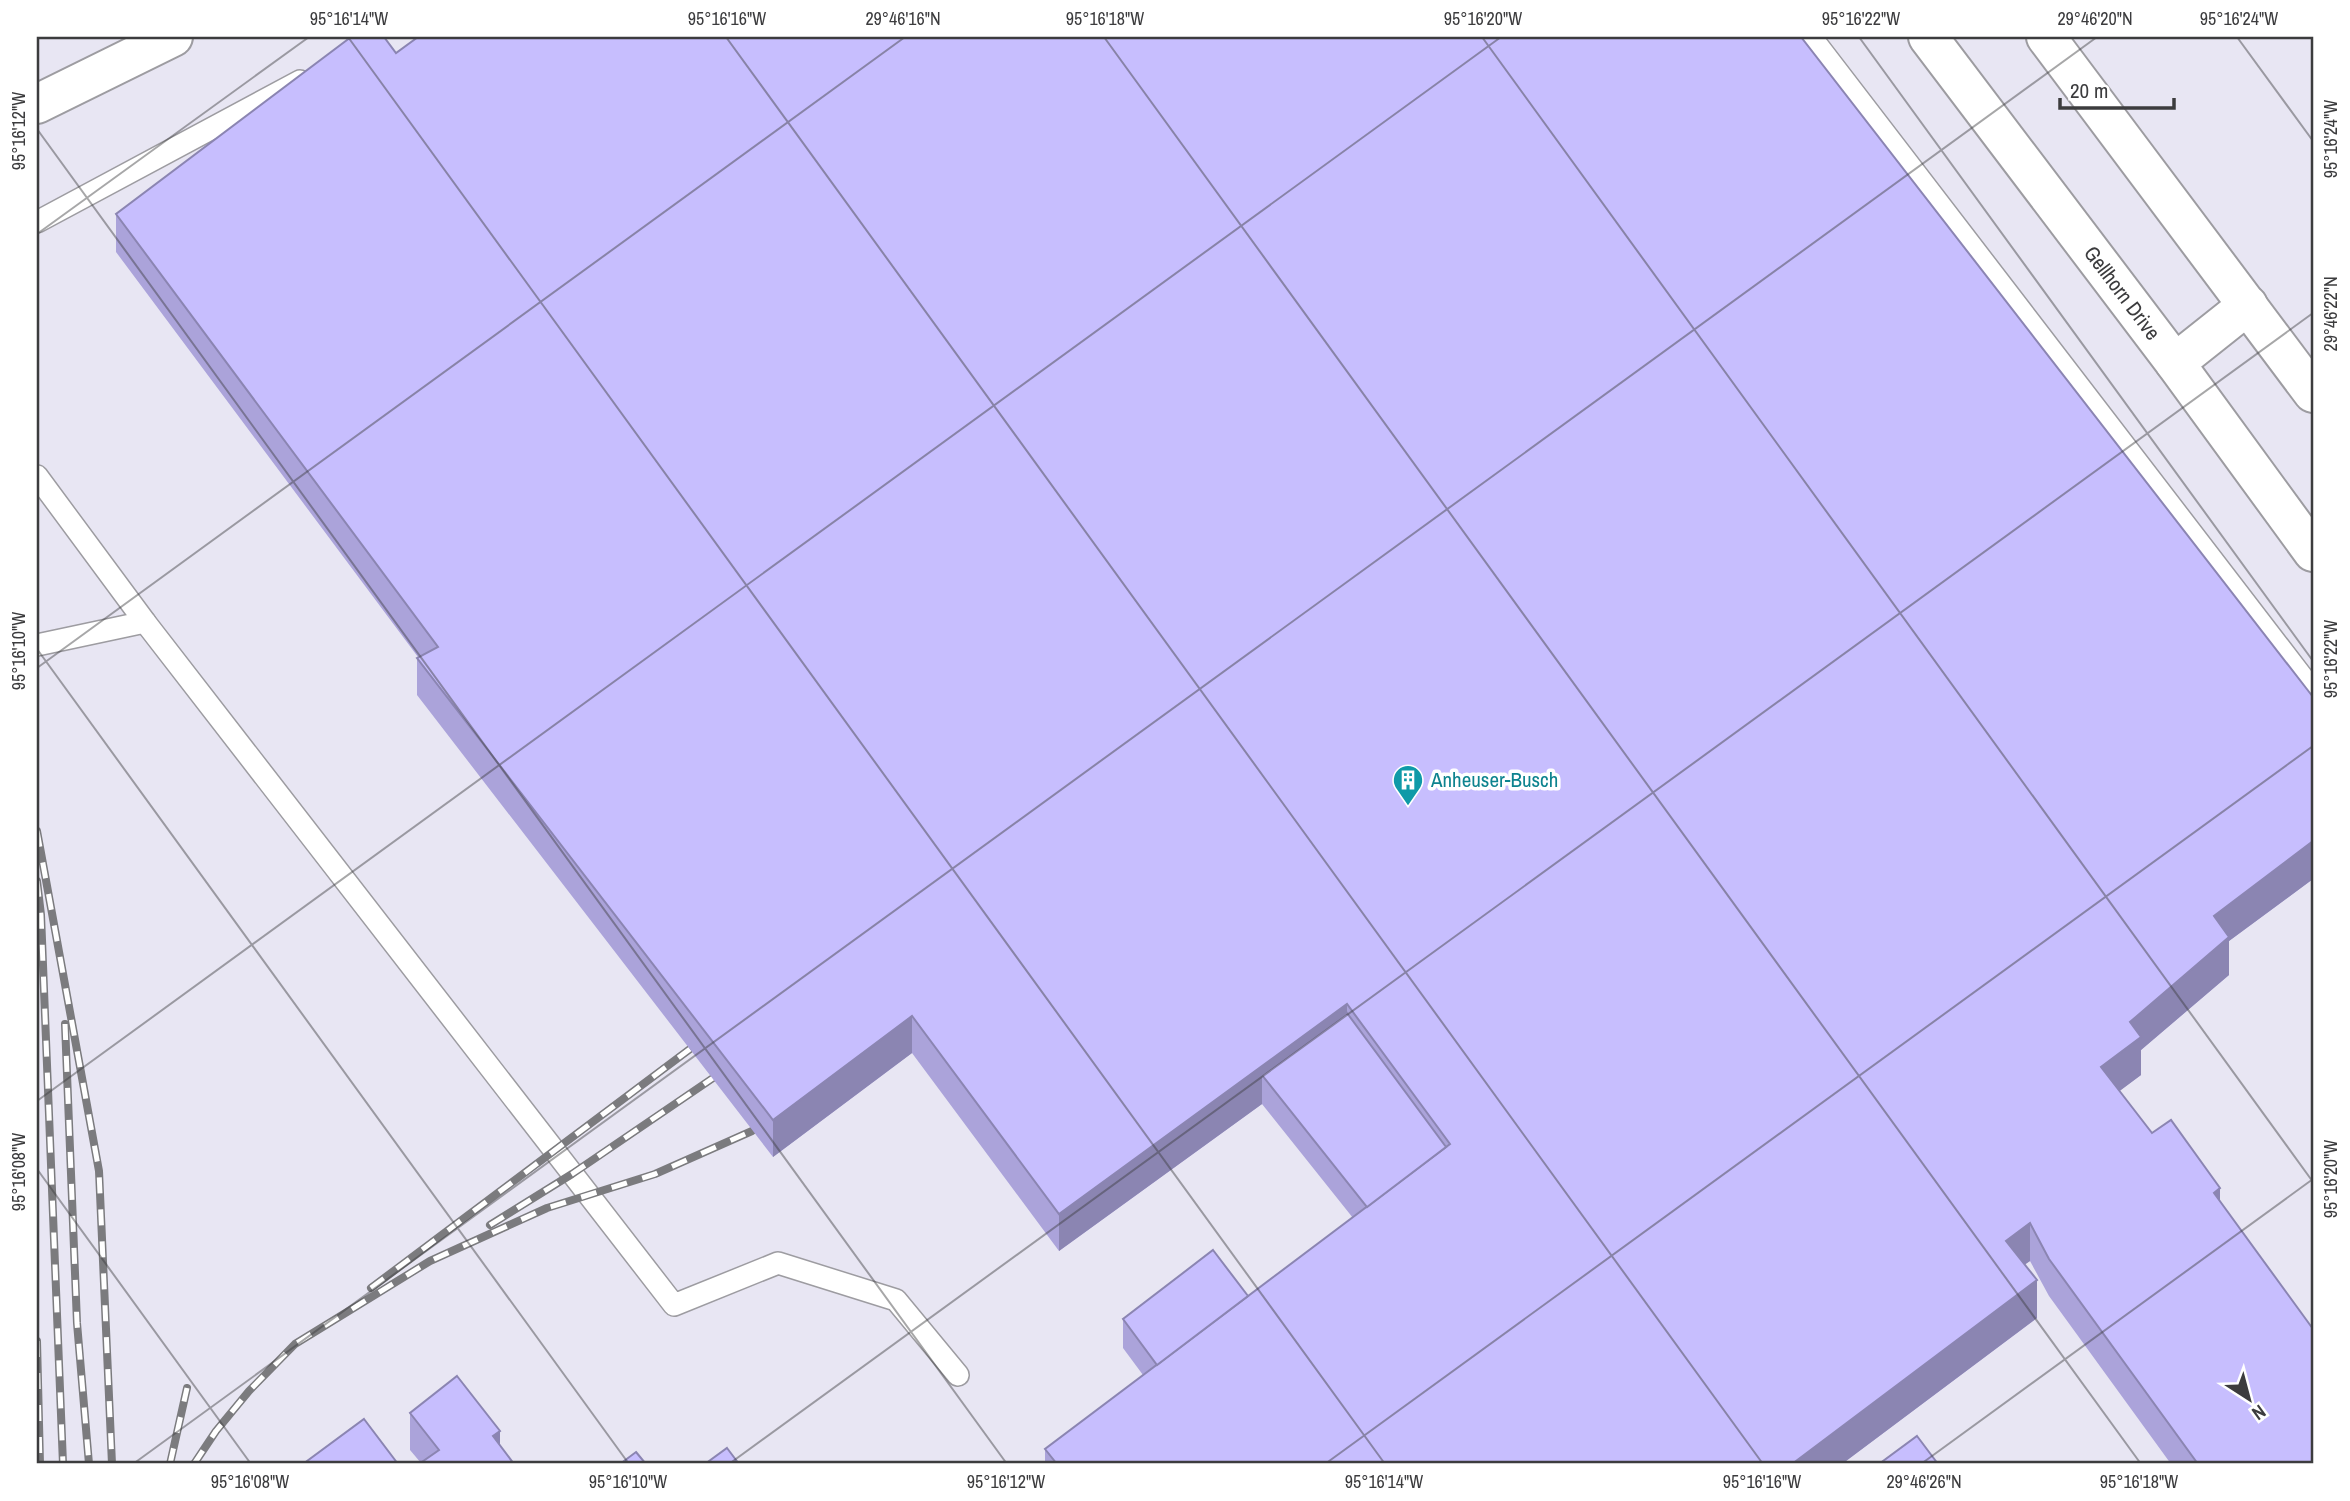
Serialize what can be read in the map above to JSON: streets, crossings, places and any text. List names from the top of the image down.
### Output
{
  "streets": {
    "main road": ["Gellhorn Drive"]
  },
  "places": {
    "building": ["Anheuser-Busch"]
  },
  "scale_bar": "20 m",
  "north": "bottom right",
  "coordinates": [
    "95°16'14\"W",
    "95°16'16\"W",
    "29°46'16\"N",
    "95°16'18\"W",
    "95°16'20\"W",
    "95°16'22\"W",
    "29°46'20\"N",
    "95°16'24\"W",
    "95°16'12\"W",
    "29°46'22\"N",
    "95°16'10\"W",
    "95°16'08\"W",
    "29°46'26\"N"
  ]
}
